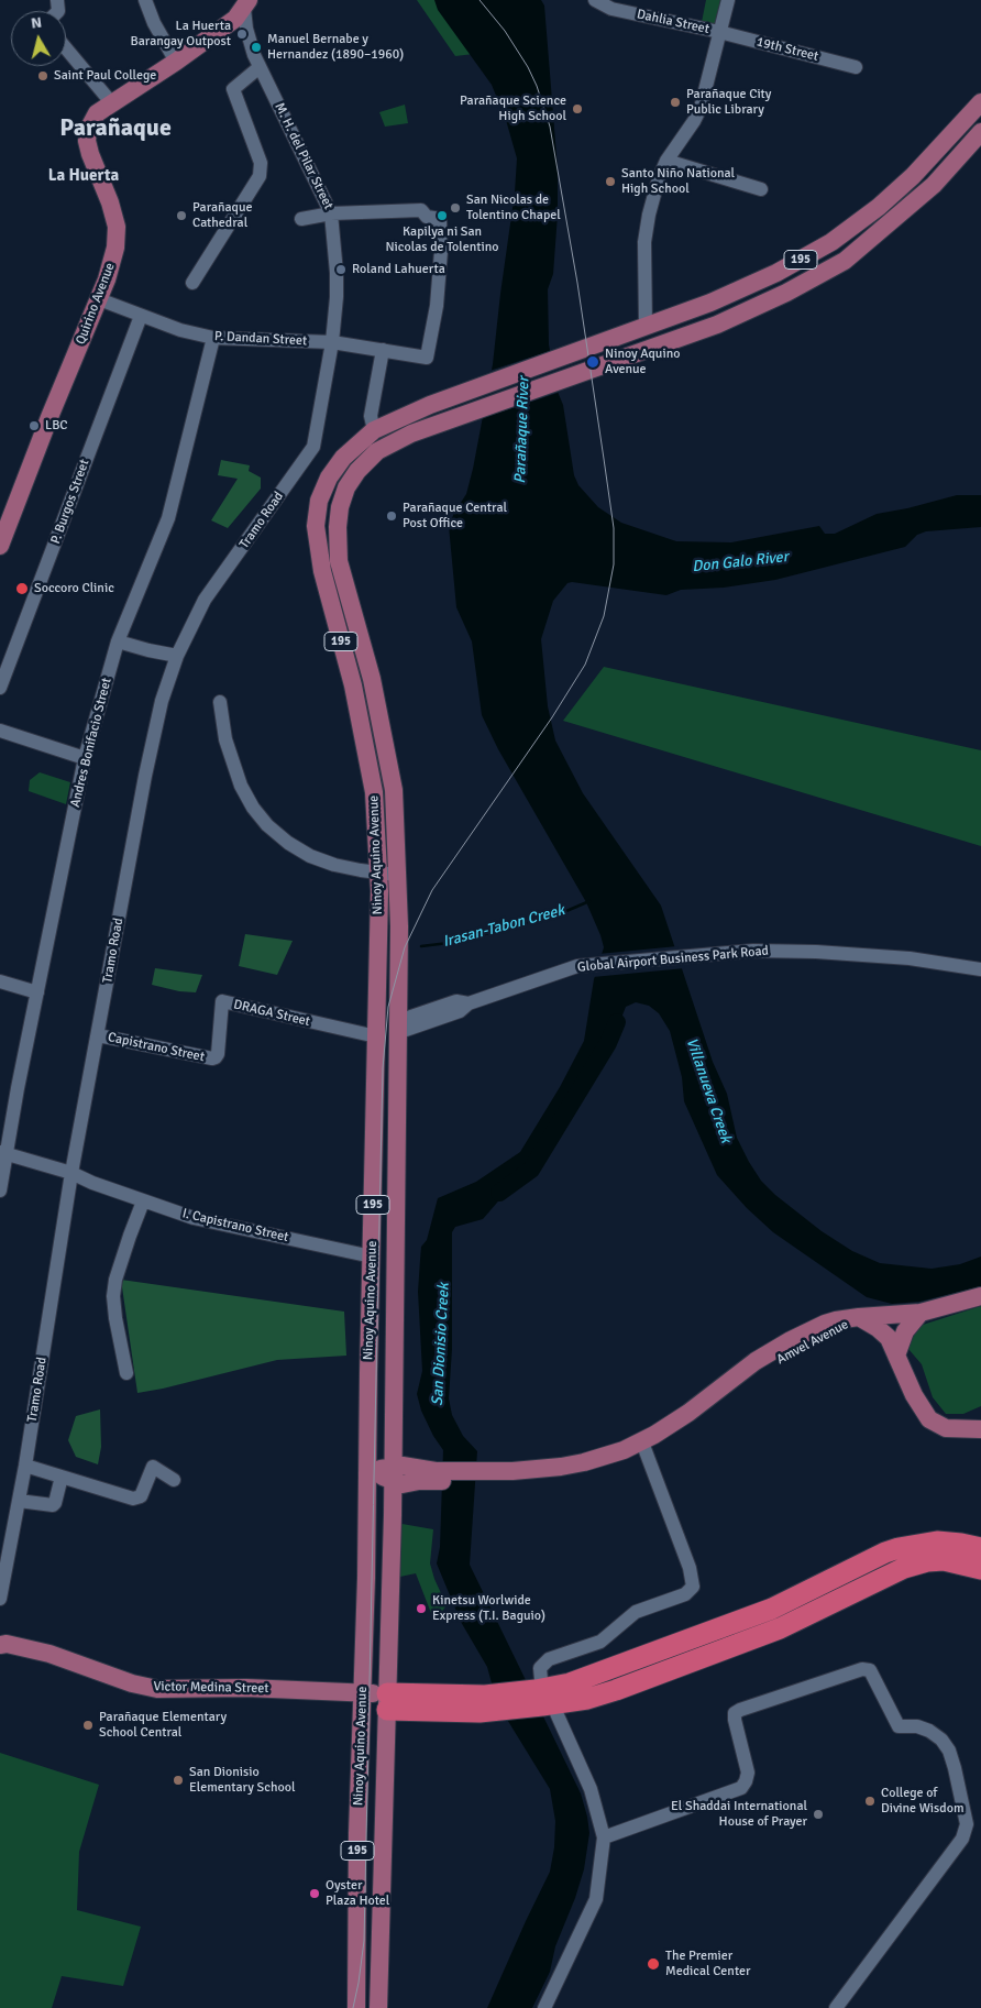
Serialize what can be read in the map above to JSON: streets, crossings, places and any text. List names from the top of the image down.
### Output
{
  "streets": {
    "main road": [
      "195",
      "Quirino Avenue",
      "Ninoy Aquino Avenue",
      "Amvel Avenue",
      "Victor Medina Street"
    ],
    "street": [
      "Dahlia Street",
      "19th Street",
      "M. H. del Pilar Street",
      "P. Dandan Street",
      "P. Burgos Street",
      "Tramo Road",
      "Andres Bonifacio Street",
      "Global Airport Business Park Road",
      "DRAGA Street",
      "Capistrano Street",
      "I. Capistrano Street"
    ]
  },
  "crossings": [
    ["Dahlia Street", "19th Street"],
    ["M. H. del Pilar Street", "Quirino Avenue"],
    ["M. H. del Pilar Street", "P. Dandan Street"],
    ["M. H. del Pilar Street", "Tramo Road"],
    ["Quirino Avenue", "P. Dandan Street"],
    ["P. Dandan Street", "P. Burgos Street"],
    ["P. Dandan Street", "Tramo Road"],
    ["P. Dandan Street", "Andres Bonifacio Street"],
    ["Tramo Road", "Capistrano Street"],
    ["Tramo Road", "I. Capistrano Street"],
    ["Andres Bonifacio Street", "I. Capistrano Street"],
    ["Ninoy Aquino Avenue", "Global Airport Business Park Road"],
    ["Ninoy Aquino Avenue", "DRAGA Street"],
    ["Ninoy Aquino Avenue", "I. Capistrano Street"],
    ["Ninoy Aquino Avenue", "Amvel Avenue"],
    ["Ninoy Aquino Avenue", "Victor Medina Street"],
    ["DRAGA Street", "Capistrano Street"]
  ],
  "districts": ["Parañaque", "La Huerta"],
  "water": [
    "Parañaque River",
    "Don Galo River",
    "Irasan-Tabon Creek",
    "Villanueva Creek",
    "San Dionisio Creek"
  ],
  "places": [
    "La Huerta Barangay Outpost",
    "Manuel Bernabe y Hernandez (1890–1960)",
    "Saint Paul College",
    "Parañaque City Public Library",
    "Parañaque Science High School",
    "Santo Niño National High School",
    "San Nicolas de Tolentino Chapel",
    "Parañaque Cathedral",
    "Kapilya ni San Nicolas de Tolentino",
    "Roland Lahuerta",
    "Ninoy Aquino Avenue",
    "LBC",
    "Parañaque Central Post Office",
    "Soccoro Clinic",
    "Kinetsu Worlwide Express (T.I. Baguio)",
    "Parañaque Elementary School Central",
    "San Dionisio Elementary School",
    "College of Divine Wisdom",
    "El Shaddai International House of Prayer",
    "Oyster Plaza Hotel",
    "The Premier Medical Center"
  ],
  "north": "top"
}
